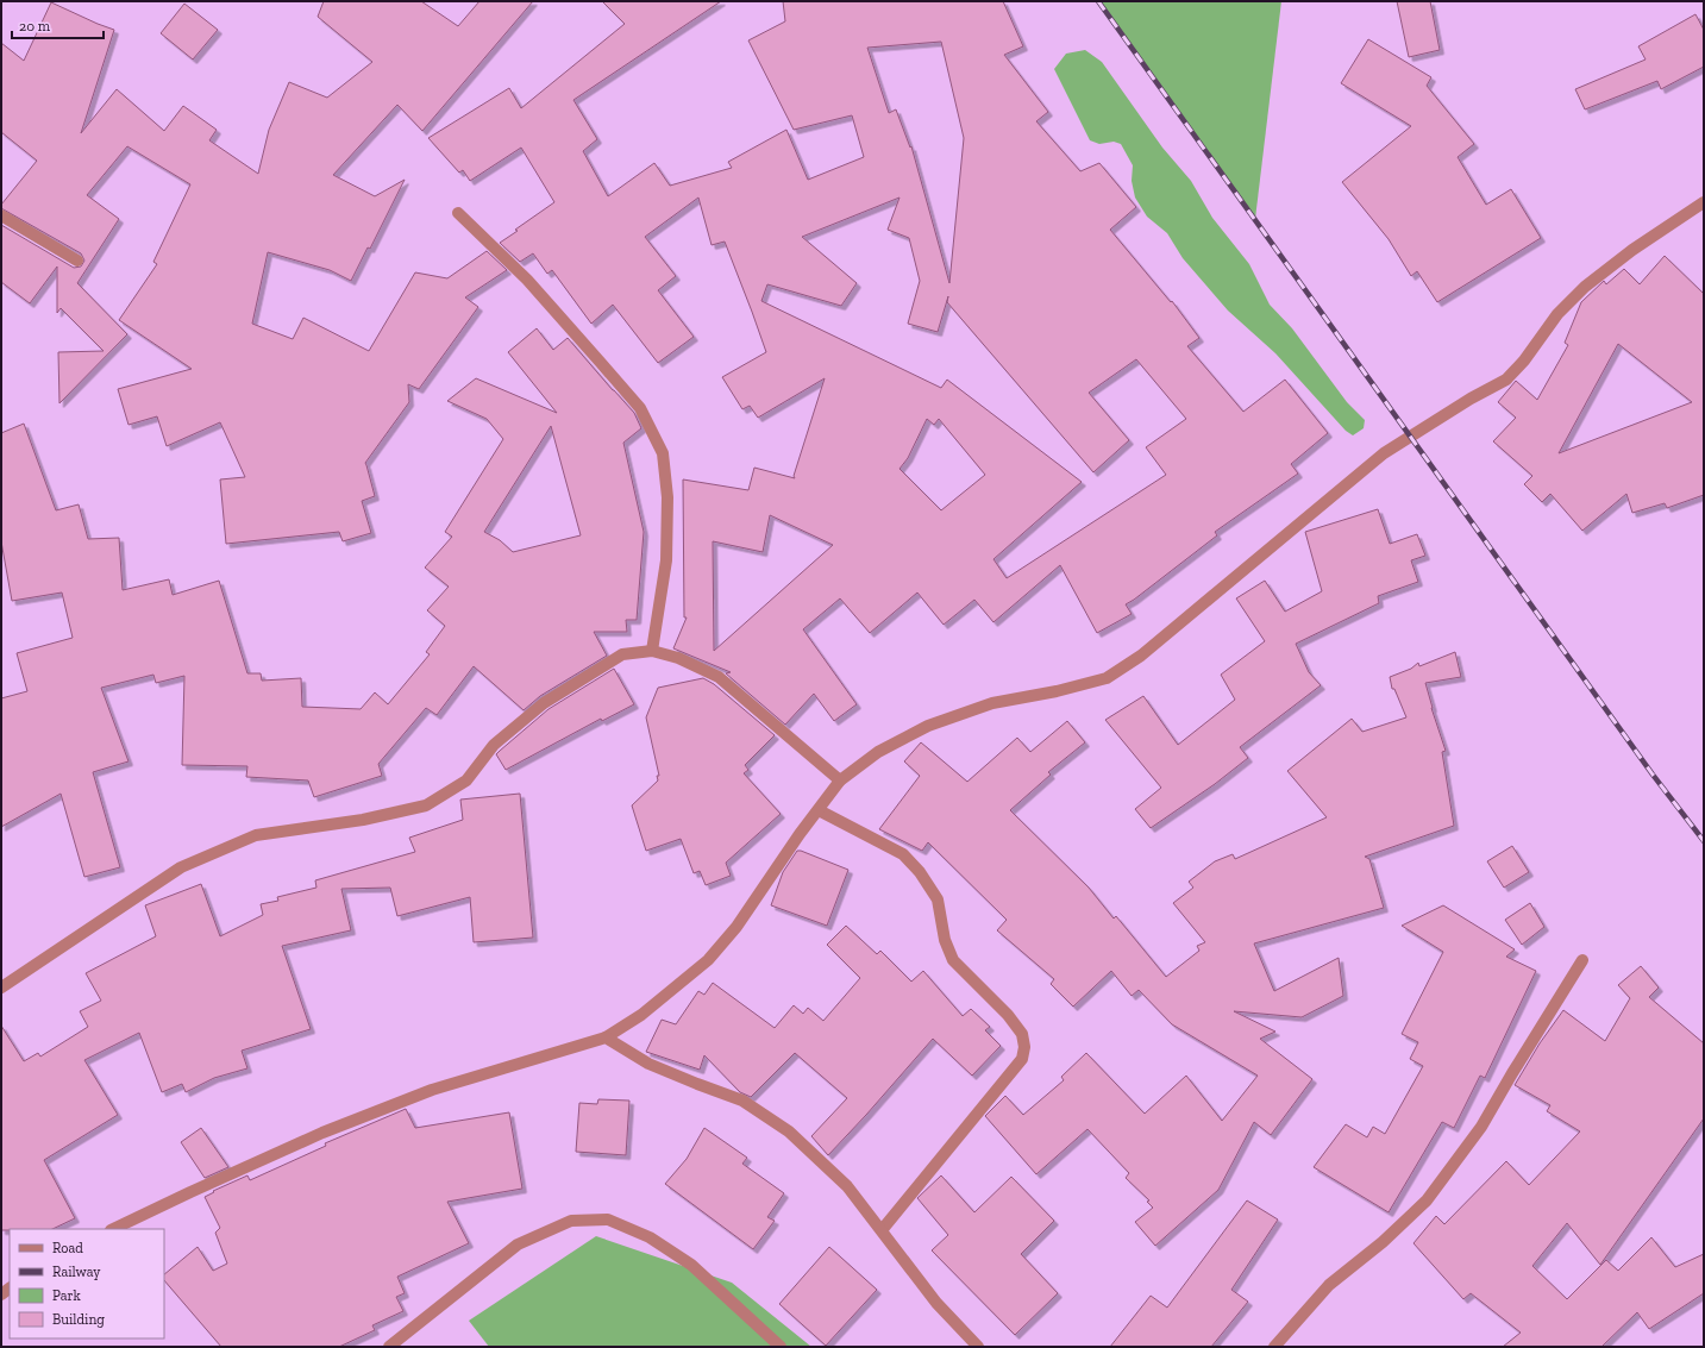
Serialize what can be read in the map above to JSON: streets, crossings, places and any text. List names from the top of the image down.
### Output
{
  "legend": [
    "Road",
    "Railway",
    "Park",
    "Building"
  ],
  "scale_bar": "20 m"
}
